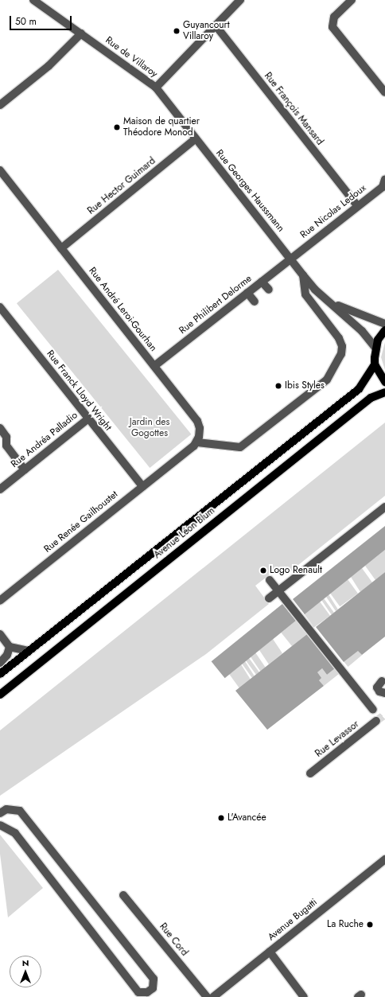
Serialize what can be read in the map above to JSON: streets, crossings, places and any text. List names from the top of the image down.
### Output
{
  "streets": {
    "main road": ["Avenue Léon Blum"],
    "street": [
      "Rue de Villaroy",
      "Rue François Mansard",
      "Rue Hector Guimard",
      "Rue Georges Haussmann",
      "Rue Nicolas Ledoux",
      "Rue Philibert Delorme",
      "Rue André Leroi-Gourhan",
      "Rue Franck Lloyd Wright",
      "Rue Andréa Palladio",
      "Rue Renée Gailhoustet",
      "Rue Levassor",
      "Avenue Bugatti",
      "Rue Cord"
    ]
  },
  "crossings": [
    ["Rue de Villaroy", "Rue Georges Haussmann"],
    ["Rue François Mansard", "Rue Nicolas Ledoux"],
    ["Rue Hector Guimard", "Rue Georges Haussmann"],
    ["Rue Hector Guimard", "Rue André Leroi-Gourhan"],
    ["Rue Georges Haussmann", "Rue Nicolas Ledoux"],
    ["Rue Georges Haussmann", "Rue Philibert Delorme"],
    ["Rue Nicolas Ledoux", "Rue Philibert Delorme"],
    ["Rue Philibert Delorme", "Rue André Leroi-Gourhan"],
    ["Rue André Leroi-Gourhan", "Rue Renée Gailhoustet"],
    ["Rue Franck Lloyd Wright", "Rue Andréa Palladio"],
    ["Rue Franck Lloyd Wright", "Rue Renée Gailhoustet"]
  ],
  "parks": ["Jardin des Gogottes"],
  "places": [
    "Guyancourt Villaroy",
    "Maison de quartier Théodore Monod",
    "Ibis Styles",
    "Logo Renault",
    "L'Avancée",
    "La Ruche"
  ],
  "scale_bar": "50 m",
  "north": "top"
}
